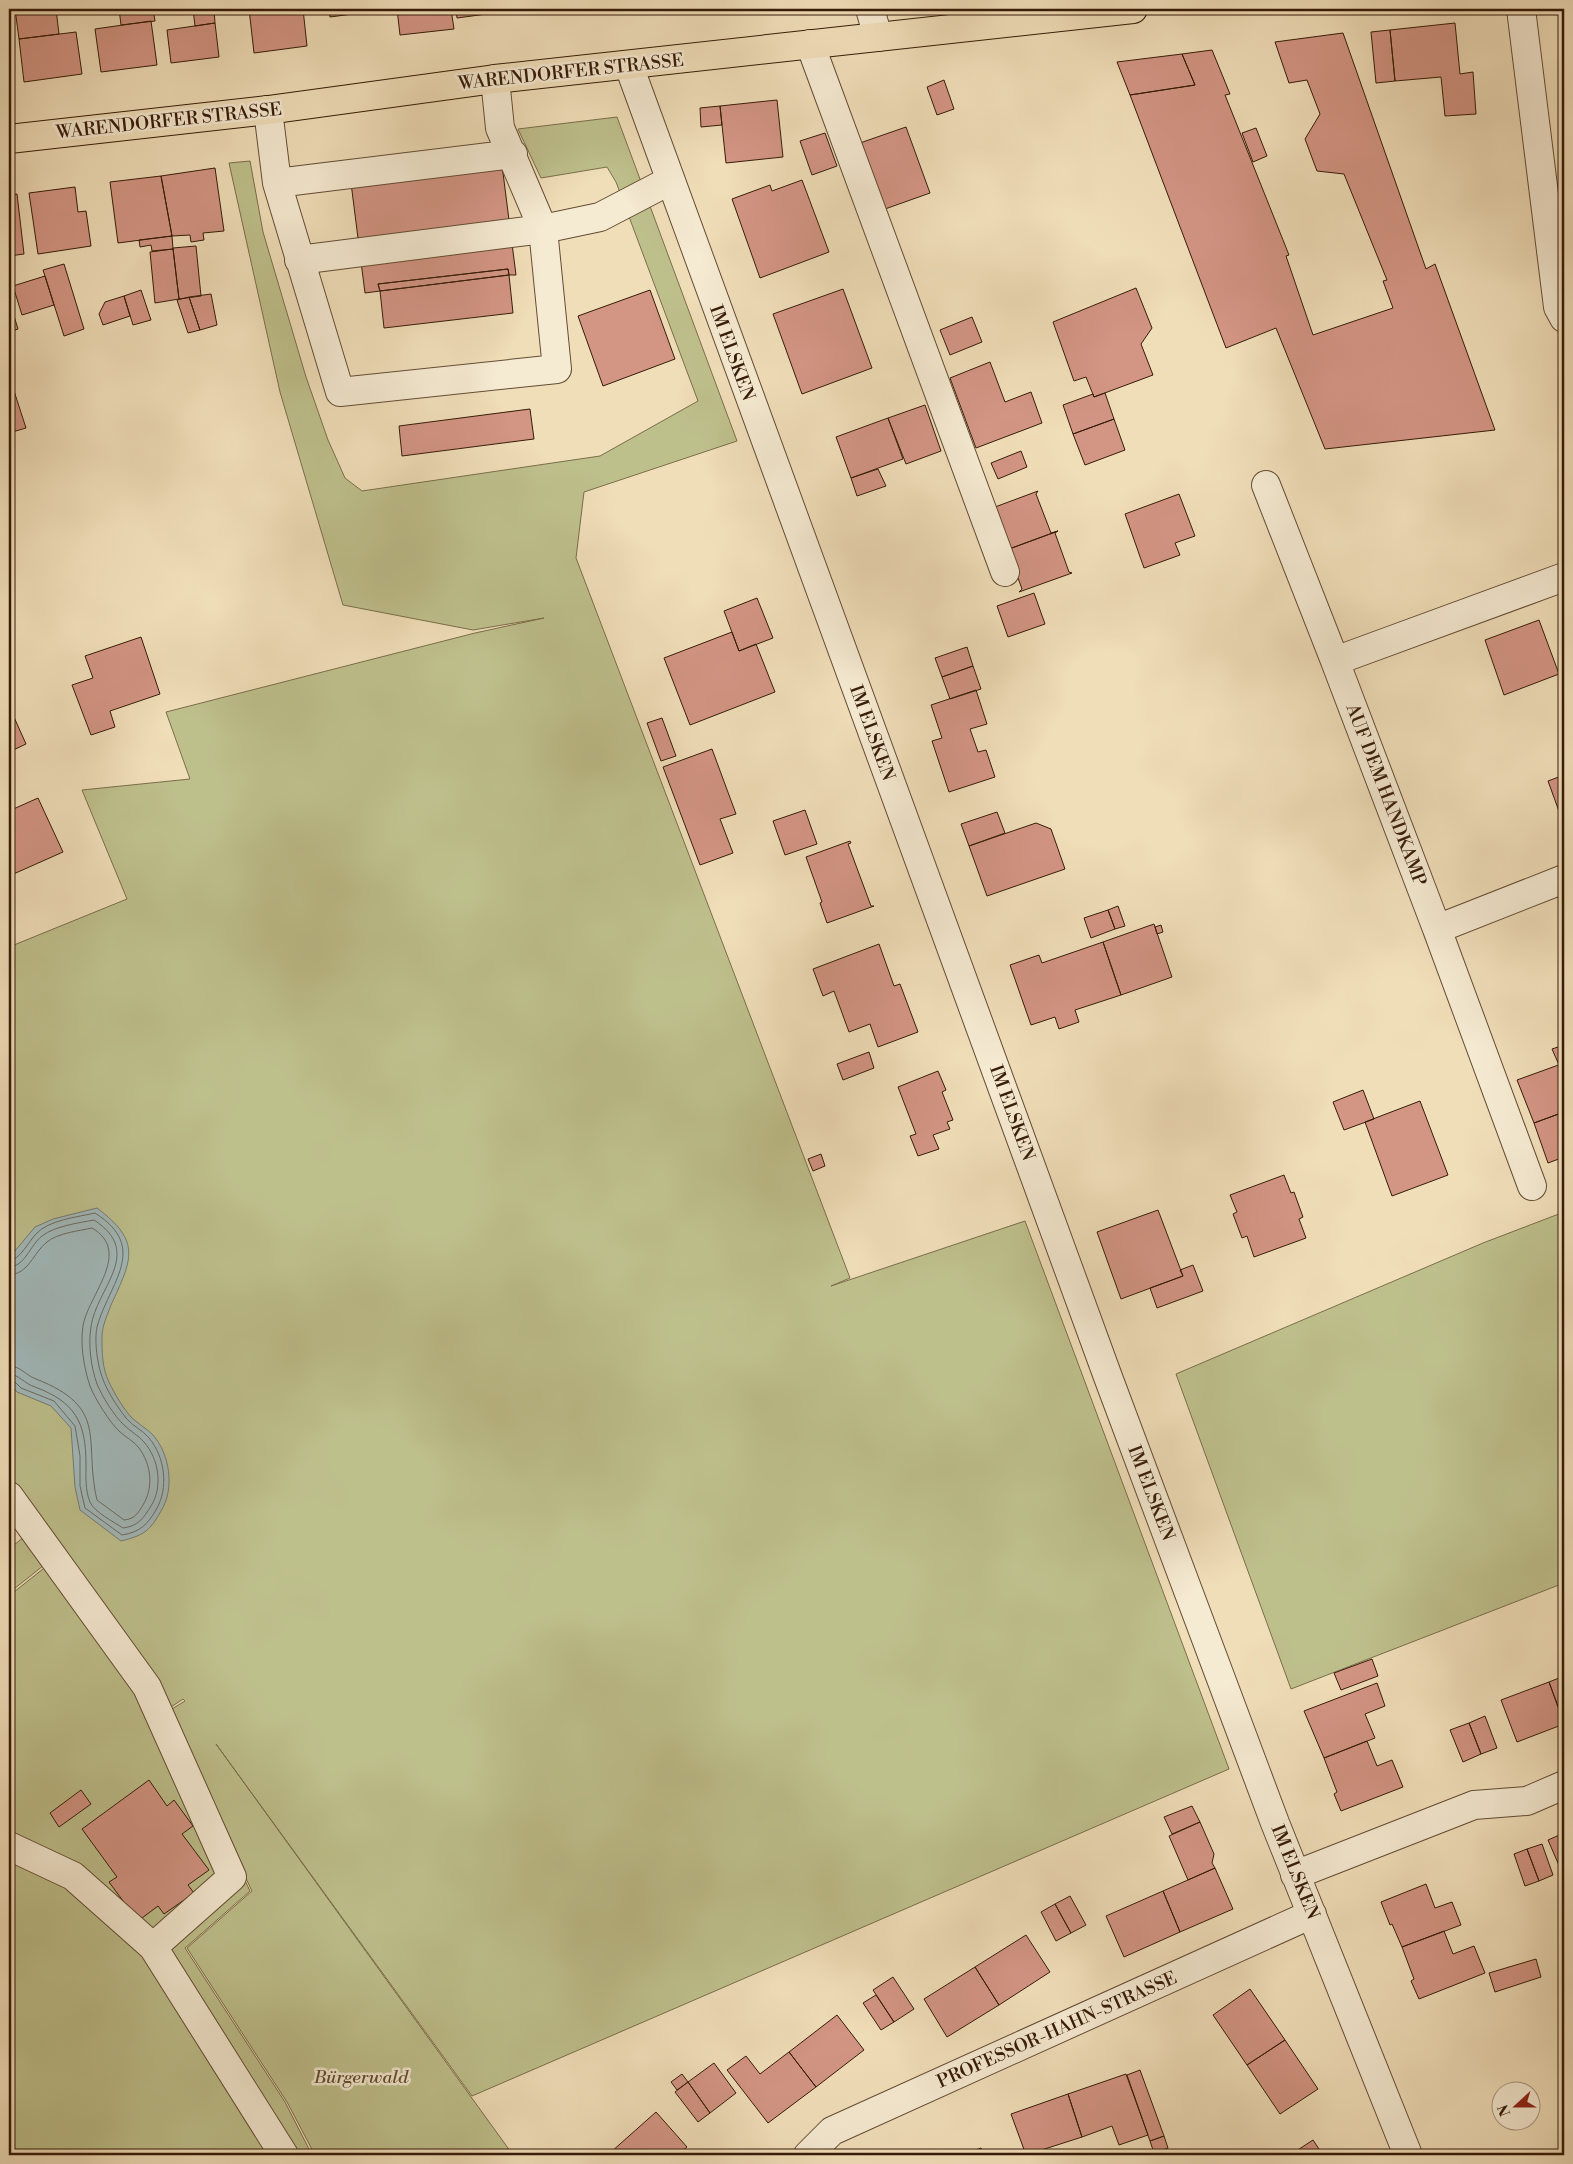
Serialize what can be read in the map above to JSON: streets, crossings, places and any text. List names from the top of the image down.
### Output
{
  "streets": {
    "main road": ["WARENDORFER STRASSE"],
    "street": ["IM ELSKEN", "AUF DEM HANDKAMP", "PROFESSOR-HAHN-STRASSE"]
  },
  "crossings": [
    ["WARENDORFER STRASSE", "IM ELSKEN"],
    ["IM ELSKEN", "PROFESSOR-HAHN-STRASSE"]
  ],
  "parks": ["Bürgerwald"],
  "north": "left"
}
